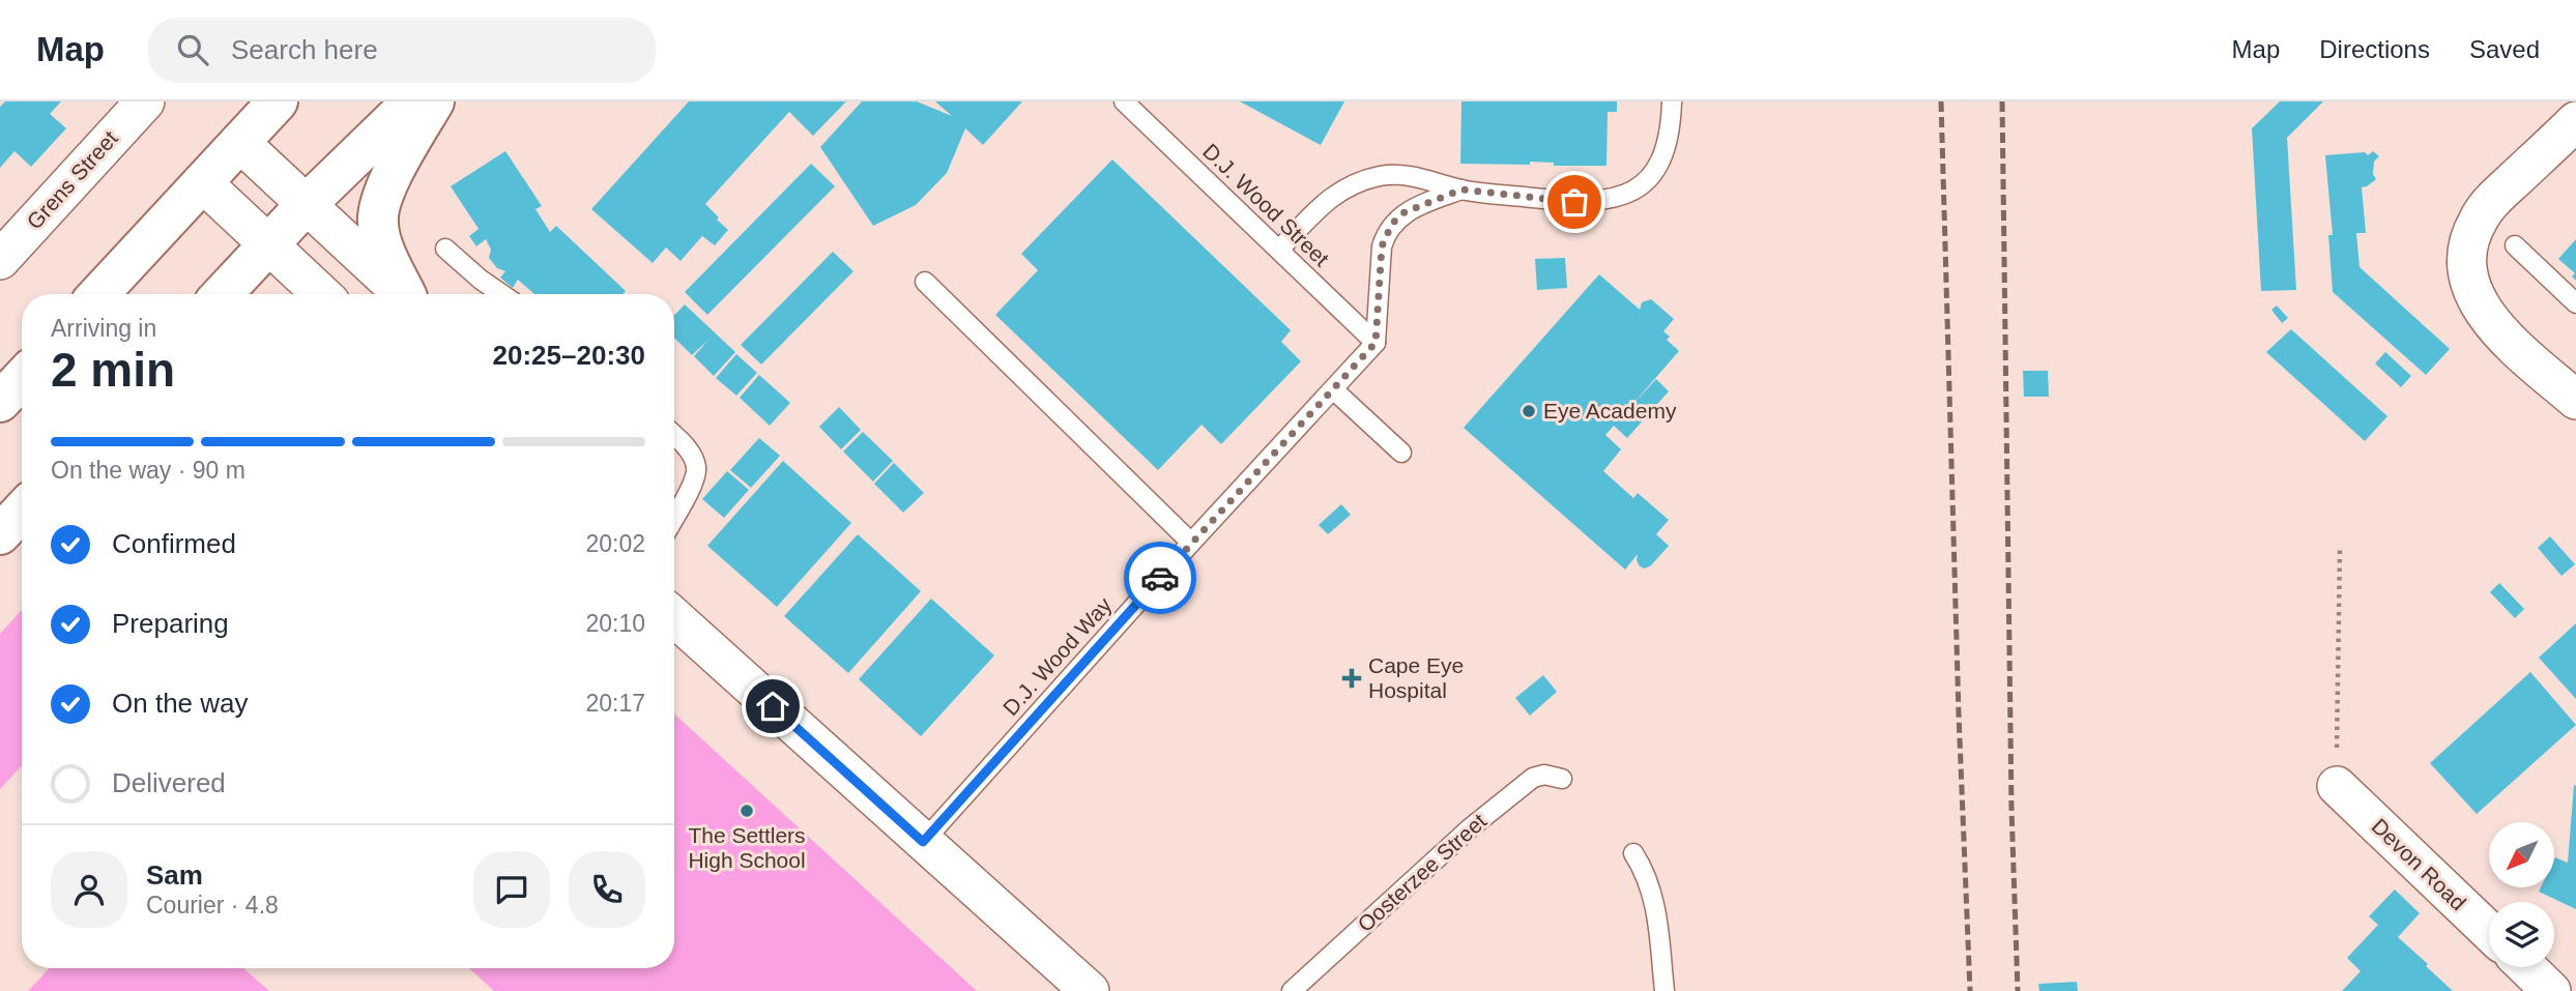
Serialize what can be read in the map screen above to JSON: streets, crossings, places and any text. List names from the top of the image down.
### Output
{
  "streets": {
    "street": ["Grens Street", "Devon Road"],
    "lane": ["D.J. Wood Street", "D.J. Wood Way", "Oosterzee Street"]
  },
  "crossings": [
    ["D.J. Wood Street", "D.J. Wood Way"]
  ],
  "places": {
    "other": ["Eye Academy", "The Settlers High School"],
    "health": ["Cape Eye Hospital"]
  },
  "north": "bottom left",
  "page": {
    "header": "Map",
    "search": "Search here",
    "nav": ["Map", "Directions", "Saved"],
    "heading": ["2 min", "Arriving in", "20:25–20:30"],
    "panel": ["Sam", "Courier · 4.8"],
    "bar": "On the way · 90 m",
    "list": [
      ["Confirmed", "20:02"],
      ["Preparing", "20:10"],
      ["On the way", "20:17"],
      "Delivered"
    ]
  }
}
